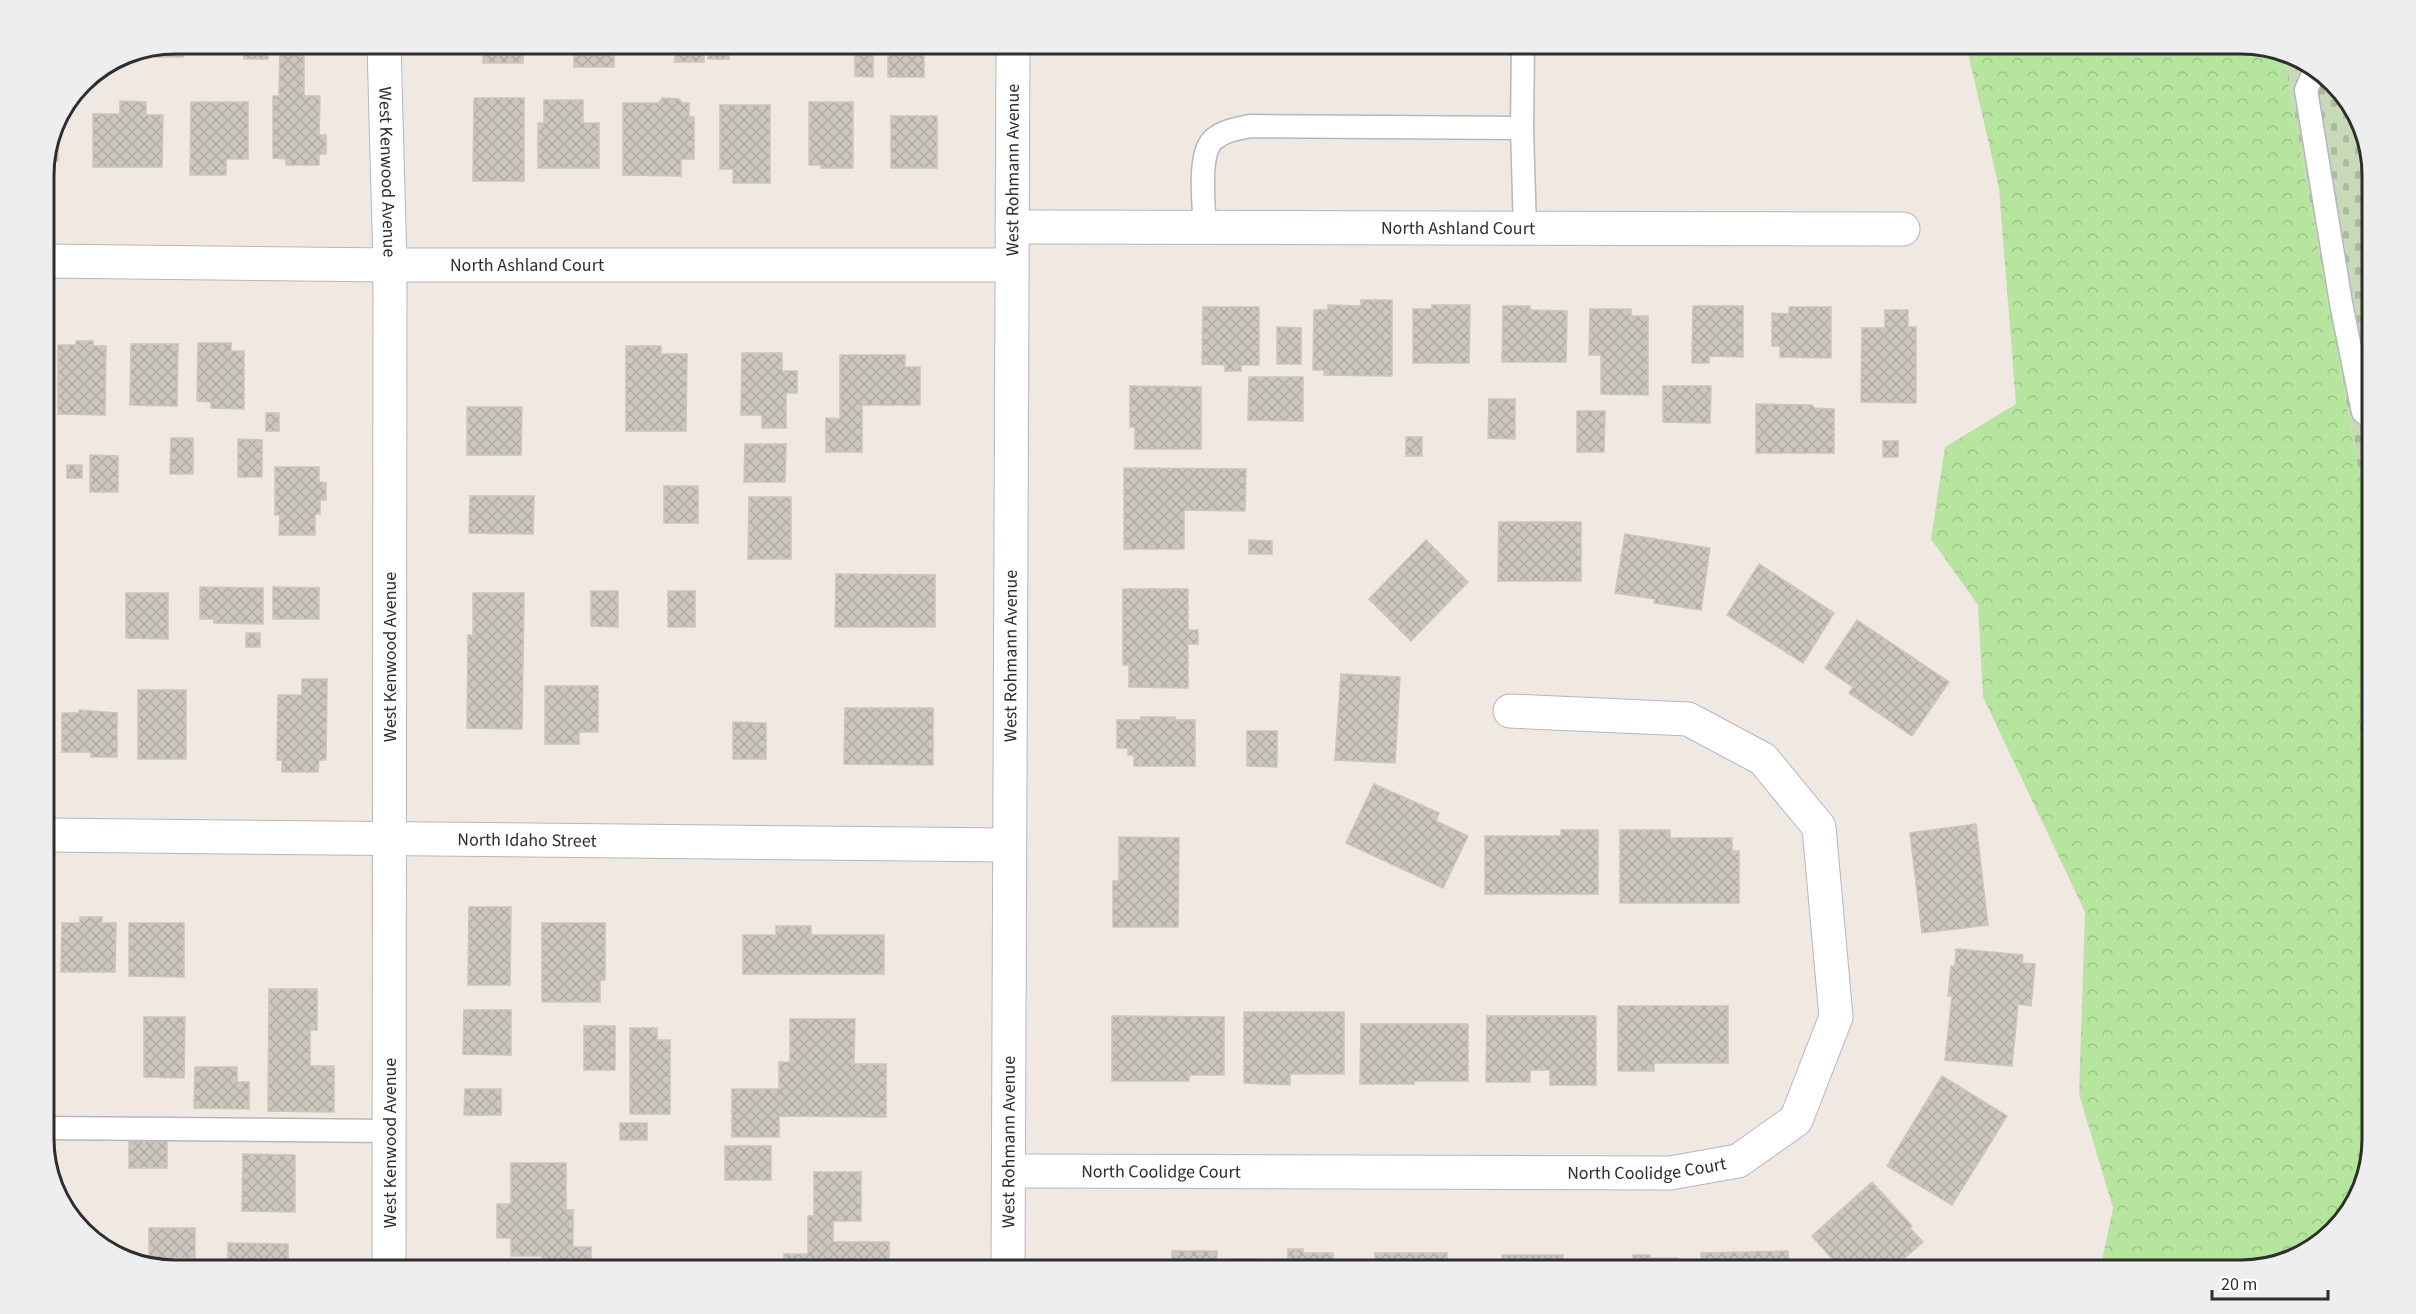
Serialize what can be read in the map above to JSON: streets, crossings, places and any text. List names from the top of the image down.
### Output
{
  "streets": {
    "street": [
      "West Kenwood Avenue",
      "West Rohmann Avenue",
      "North Ashland Court",
      "North Idaho Street",
      "North Coolidge Court"
    ]
  },
  "crossings": [
    ["West Kenwood Avenue", "North Ashland Court"],
    ["West Kenwood Avenue", "North Idaho Street"],
    ["West Rohmann Avenue", "North Ashland Court"],
    ["West Rohmann Avenue", "North Idaho Street"],
    ["West Rohmann Avenue", "North Coolidge Court"]
  ],
  "scale_bar": "20 m"
}
